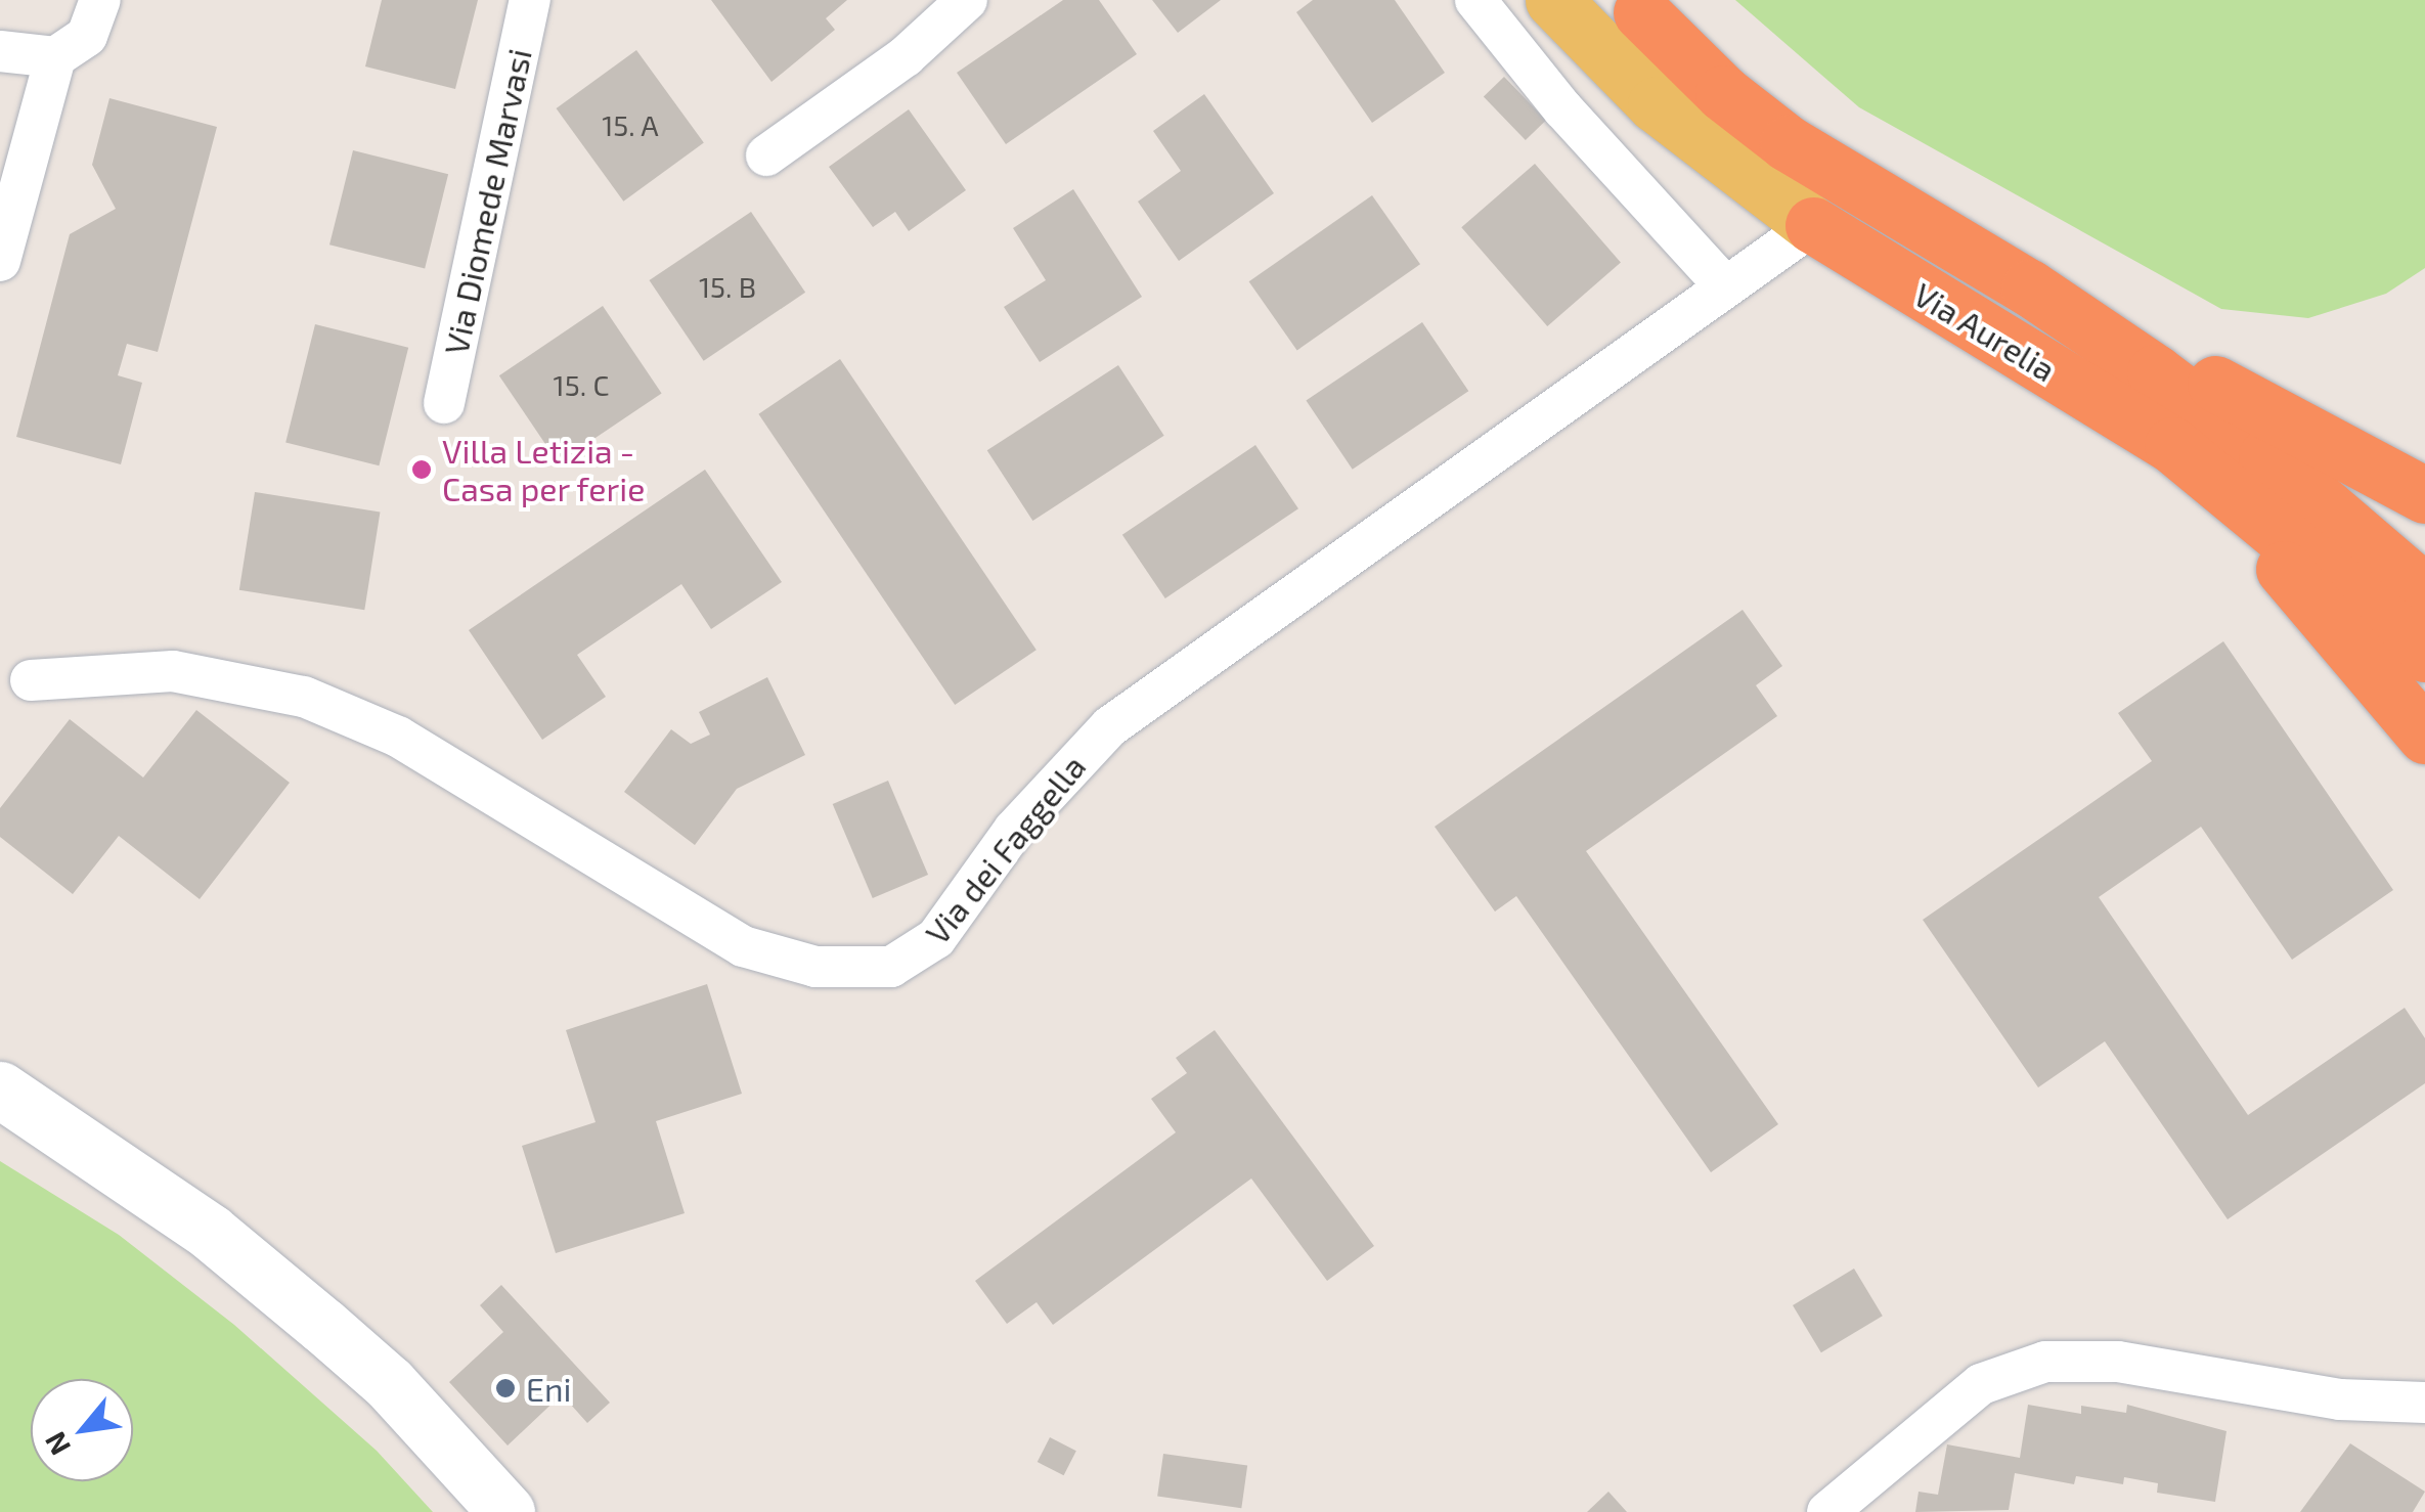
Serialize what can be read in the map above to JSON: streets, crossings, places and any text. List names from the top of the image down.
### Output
{
  "streets": {
    "highway": ["Via Aurelia"],
    "street": ["Via Diomede Marvasi", "Via dei Faggella"]
  },
  "crossings": [
    ["Via Aurelia", "Via dei Faggella"]
  ],
  "places": ["Villa Letizia - Casa per ferie", "Eni"],
  "house_numbers": ["15. A", "15. B", "15. C"],
  "north": "bottom left"
}
